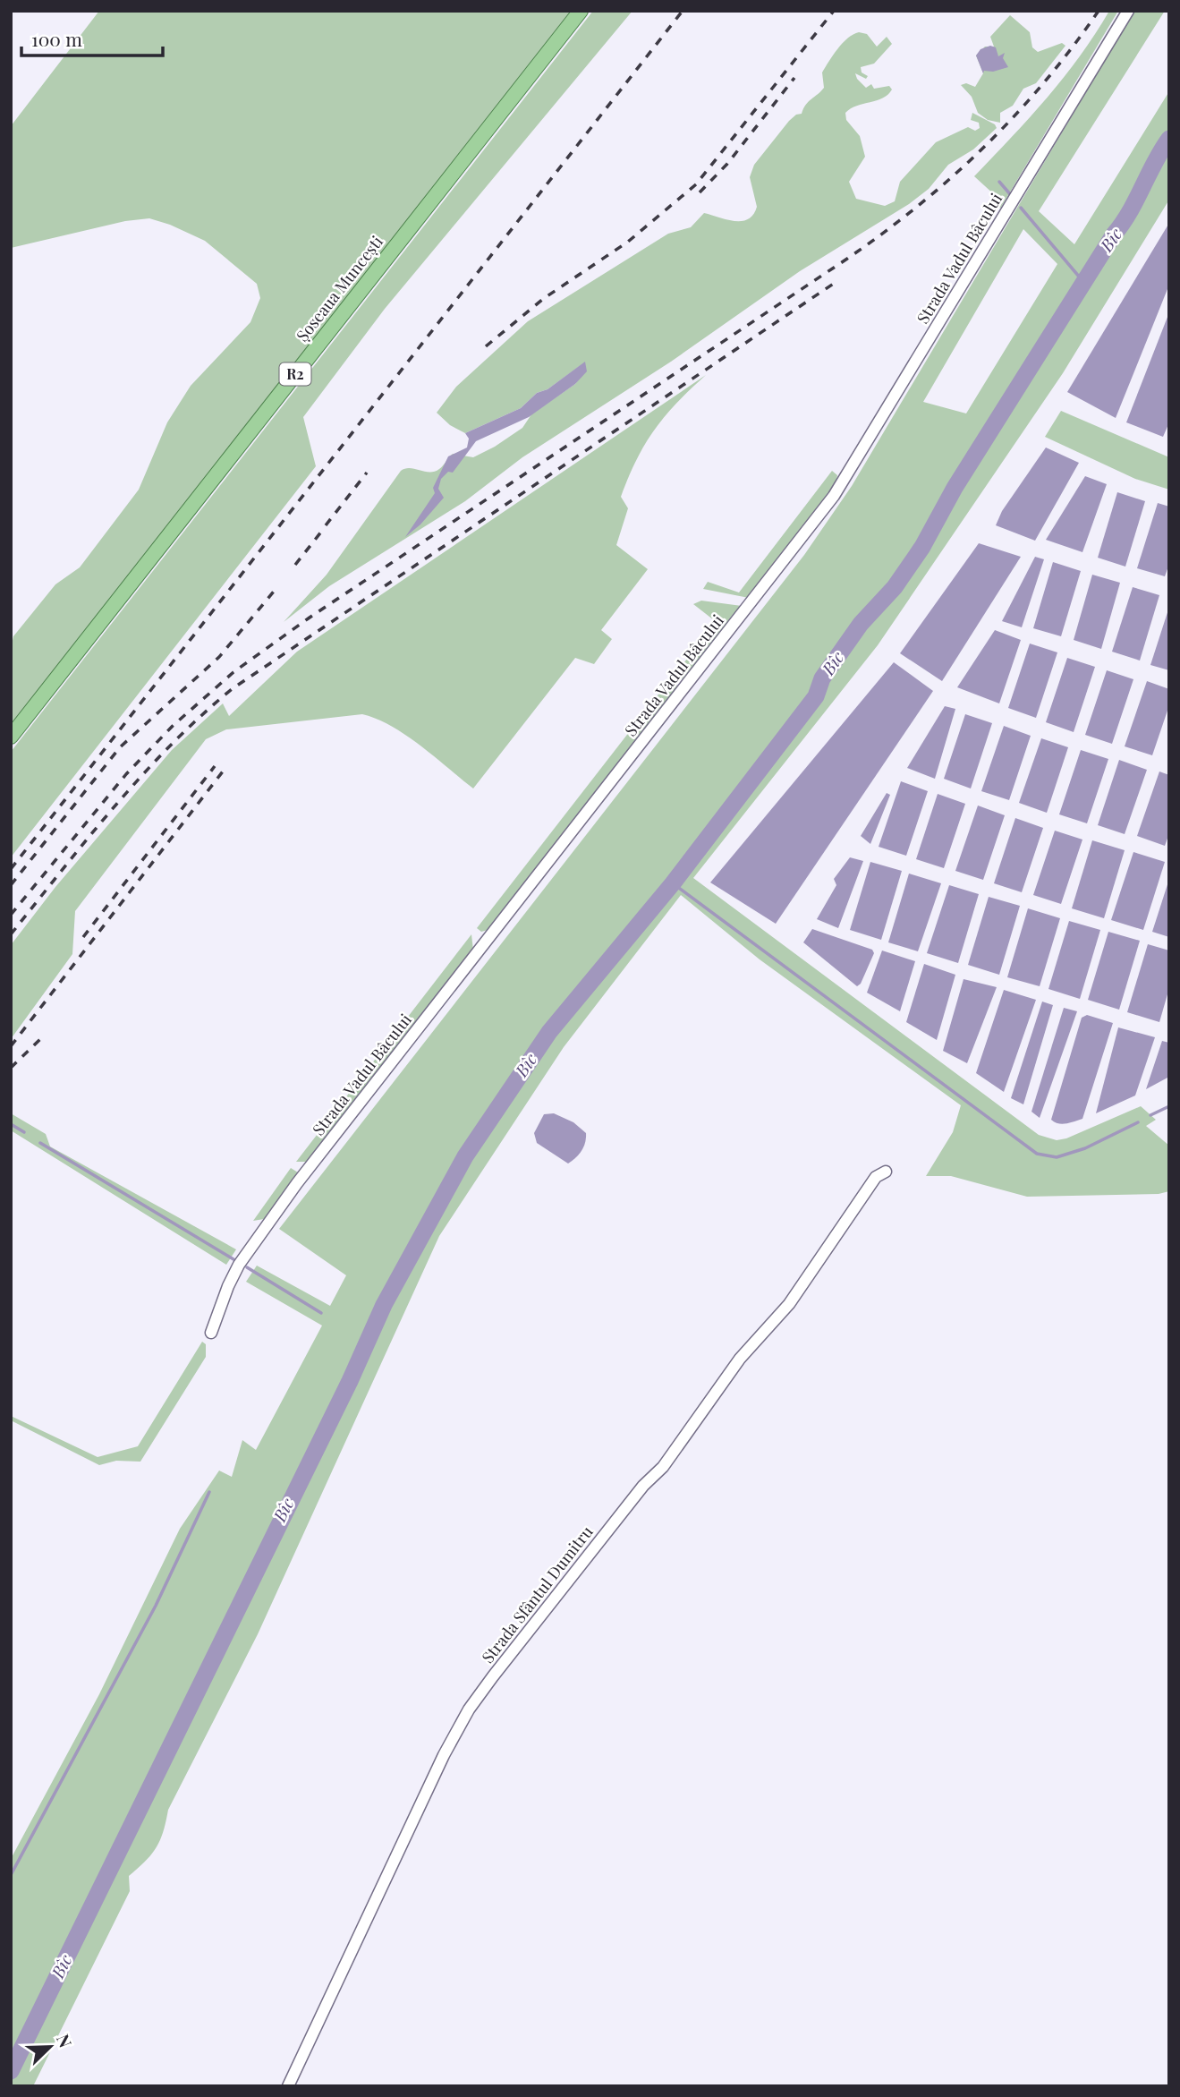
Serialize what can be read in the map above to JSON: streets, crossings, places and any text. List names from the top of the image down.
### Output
{
  "streets": {
    "main road": ["Șoseaua Muncești", "R2"],
    "street": ["Strada Vadul Bâcului", "Strada Sfântul Dumitru"]
  },
  "water": ["Bîc"],
  "scale_bar": "100 m",
  "north": "top right"
}
